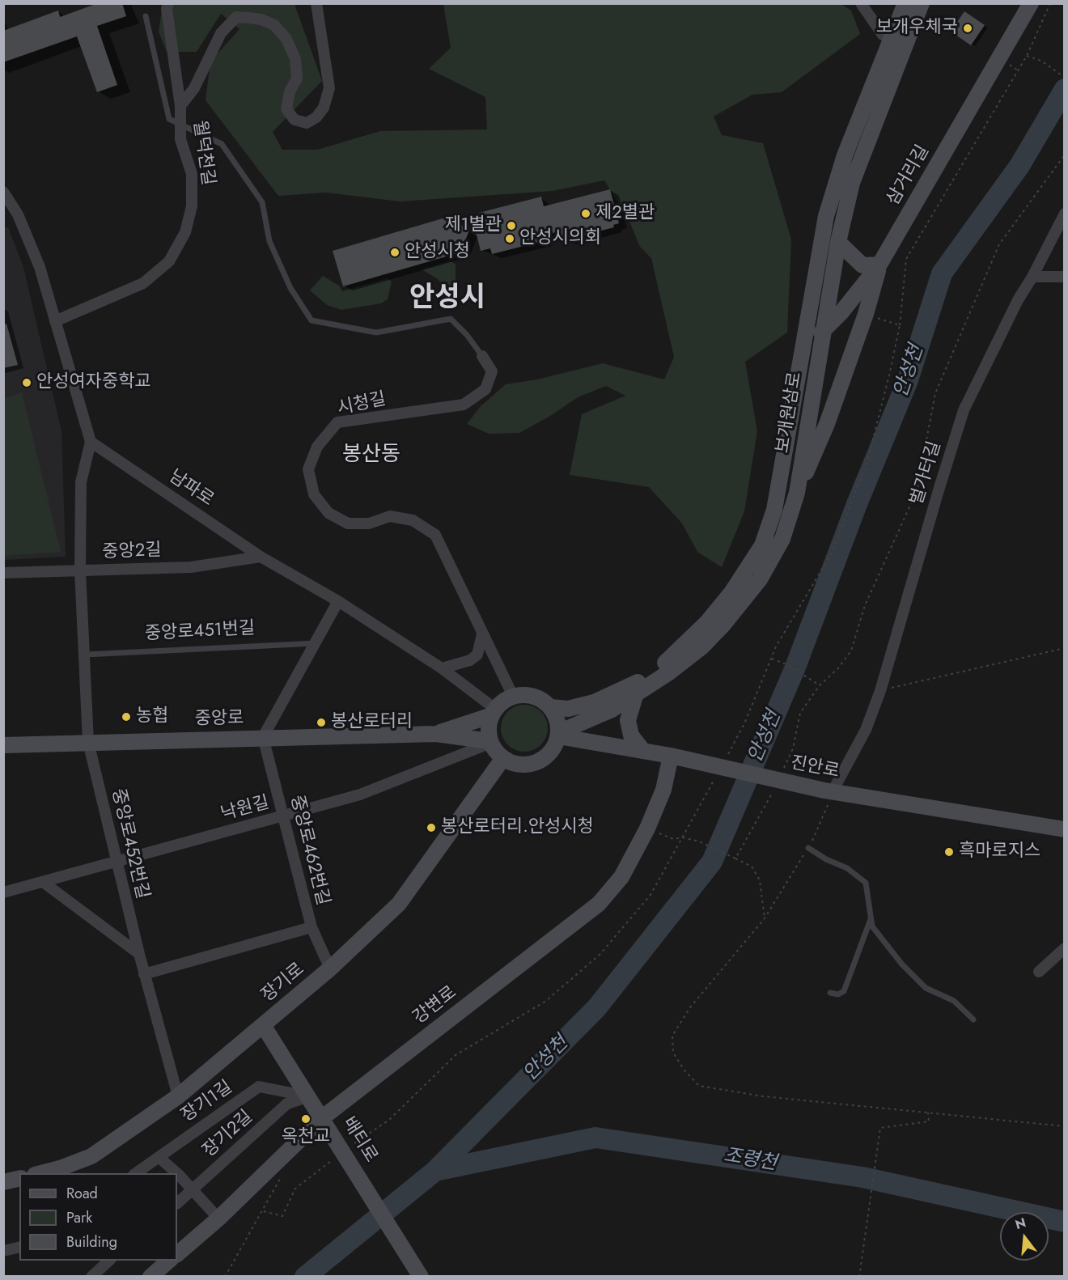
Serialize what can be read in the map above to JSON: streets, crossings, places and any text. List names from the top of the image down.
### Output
{
  "streets": {
    "main road": [
      "삼거리길",
      "보개원삼로",
      "중앙로",
      "진안로",
      "장기로",
      "강변로",
      "배티로"
    ],
    "street": [
      "월덕천길",
      "시청길",
      "벌가터길",
      "남파로",
      "중앙2길",
      "낙원길",
      "중앙로452번길",
      "중앙로462번길",
      "장기1길",
      "장기2길"
    ],
    "lane": ["중앙로451번길"]
  },
  "crossings": [
    ["삼거리길", "보개원삼로"],
    ["시청길", "보개원삼로"],
    ["시청길", "남파로"],
    ["시청길", "중앙로"],
    ["시청길", "진안로"],
    ["시청길", "낙원길"],
    ["시청길", "장기로"],
    ["보개원삼로", "남파로"],
    ["보개원삼로", "중앙로"],
    ["보개원삼로", "진안로"],
    ["보개원삼로", "낙원길"],
    ["보개원삼로", "장기로"],
    ["벌가터길", "진안로"],
    ["남파로", "중앙2길"],
    ["남파로", "중앙로"],
    ["남파로", "진안로"],
    ["남파로", "낙원길"],
    ["남파로", "장기로"],
    ["중앙로", "진안로"],
    ["중앙로", "낙원길"],
    ["중앙로", "중앙로452번길"],
    ["중앙로", "중앙로462번길"],
    ["중앙로", "장기로"],
    ["진안로", "낙원길"],
    ["진안로", "장기로"],
    ["진안로", "강변로"],
    ["낙원길", "중앙로452번길"],
    ["낙원길", "중앙로462번길"],
    ["낙원길", "장기로"],
    ["중앙로452번길", "장기로"],
    ["중앙로462번길", "장기로"],
    ["장기로", "배티로"],
    ["강변로", "배티로"],
    ["장기1길", "장기2길"],
    ["장기1길", "배티로"],
    ["장기2길", "배티로"]
  ],
  "districts": ["안성시", "봉산동"],
  "water": ["안성천", "조령천"],
  "places": [
    "보개우체국",
    "제2별관",
    "제1별관",
    "안성시의회",
    "안성시청",
    "안성여자중학교",
    "농협",
    "봉산로터리",
    "봉산로터리.안성시청",
    "흑마로지스",
    "옥천교"
  ],
  "legend": ["Road", "Park", "Building"],
  "north": "top"
}
